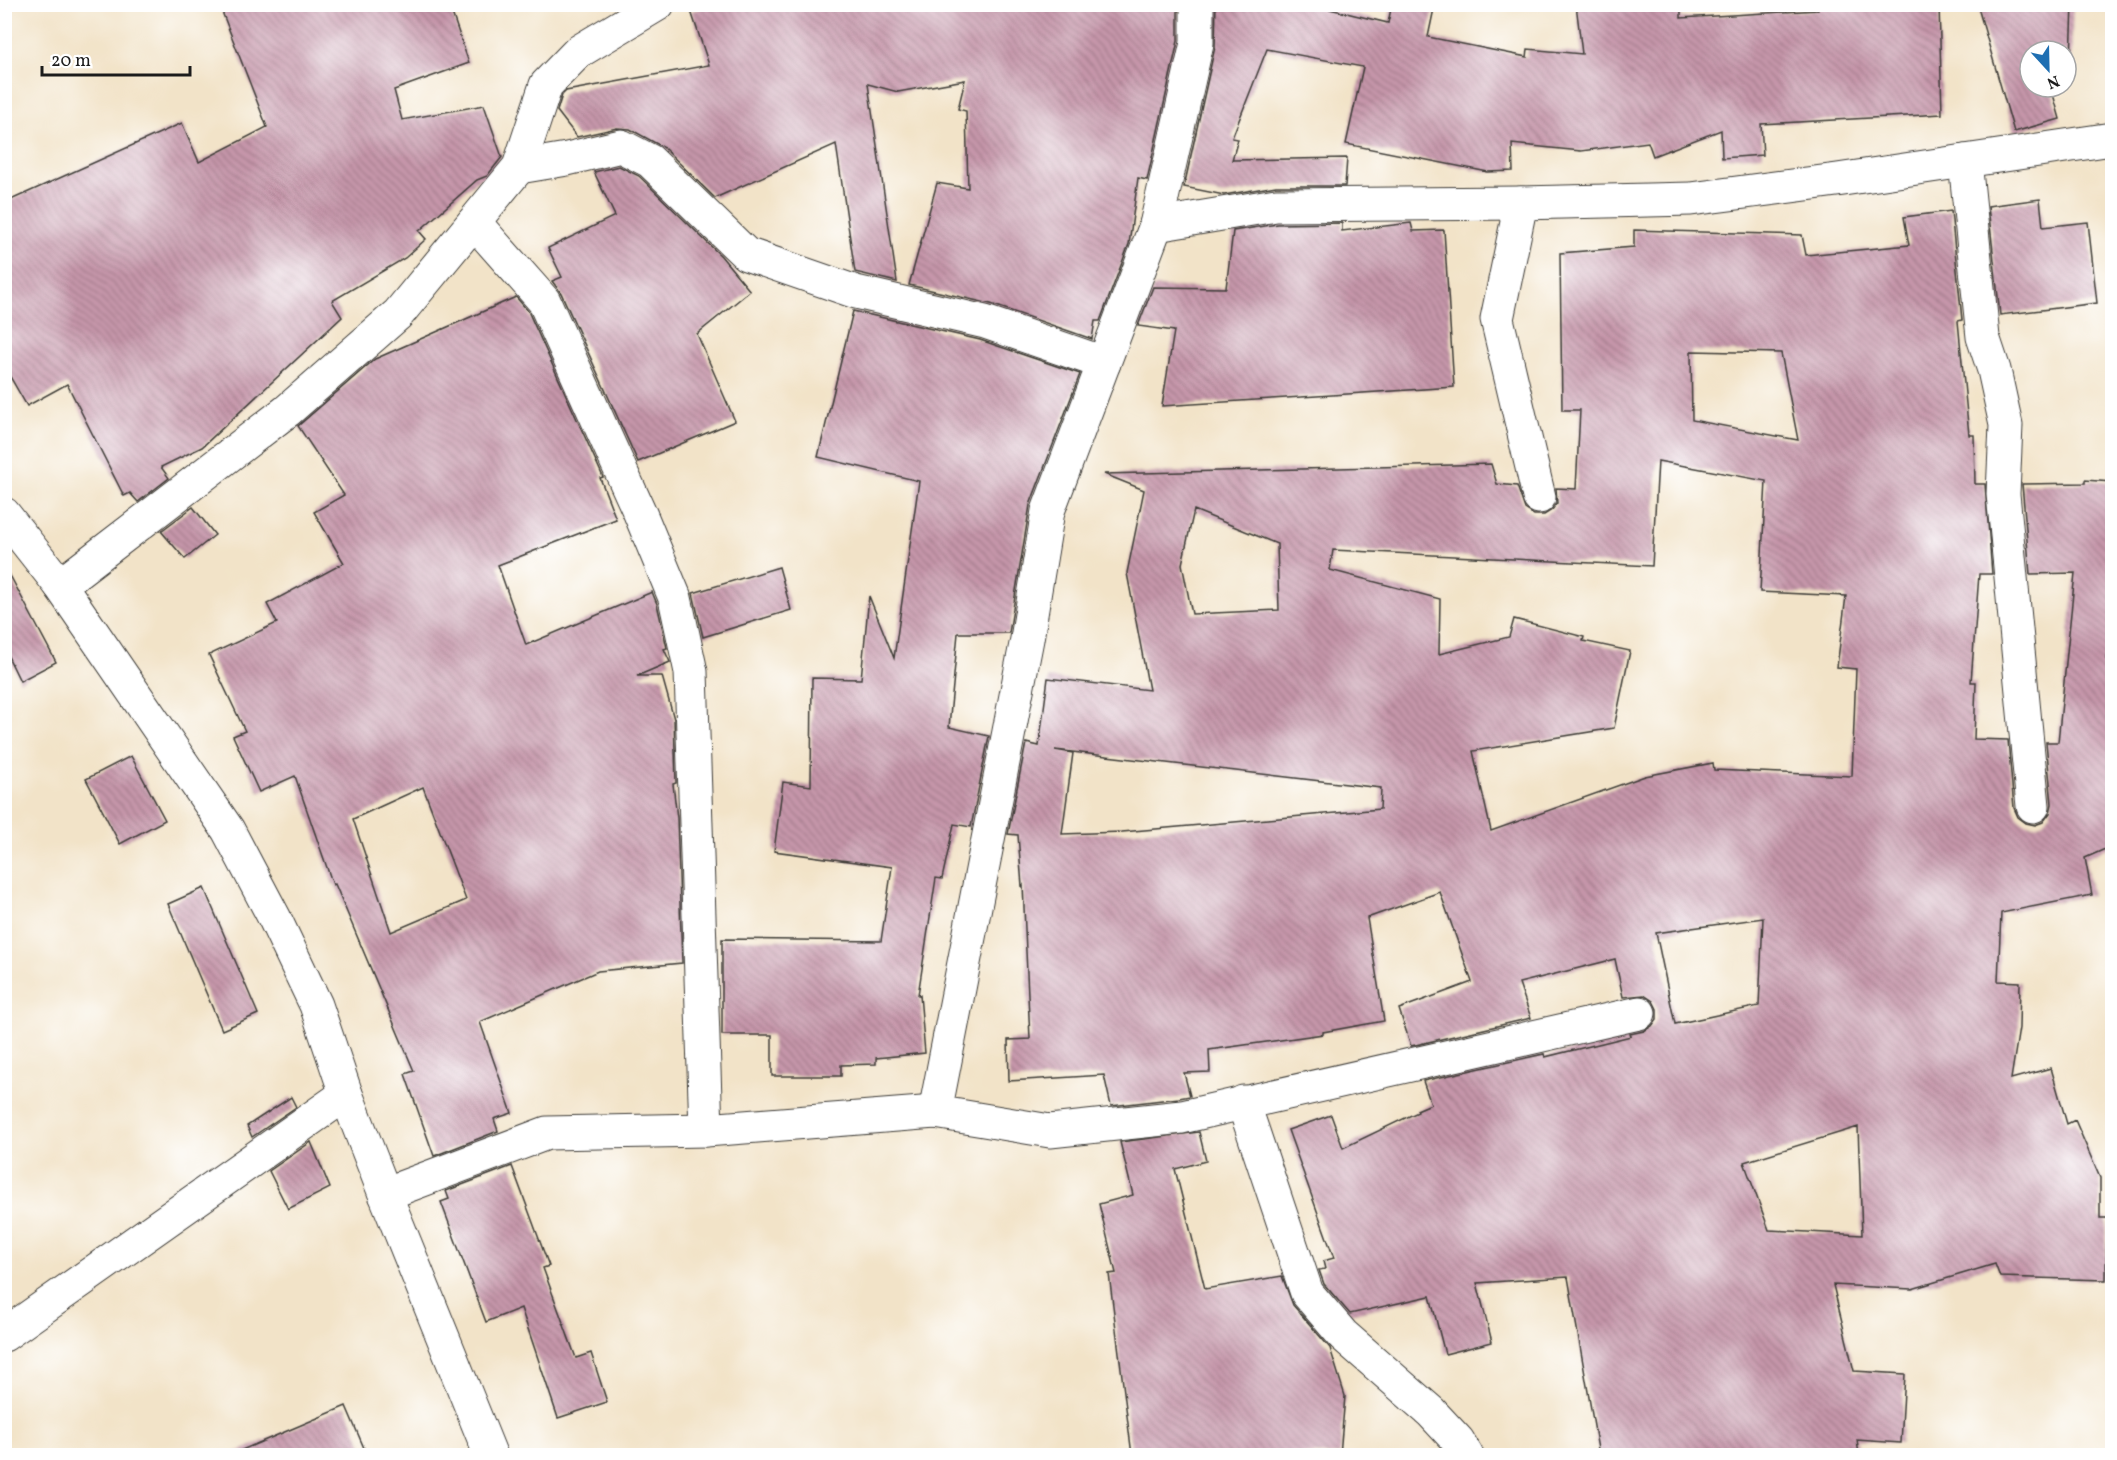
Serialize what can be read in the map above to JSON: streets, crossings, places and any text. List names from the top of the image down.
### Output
{
  "scale_bar": "20 m",
  "north": "bottom"
}
